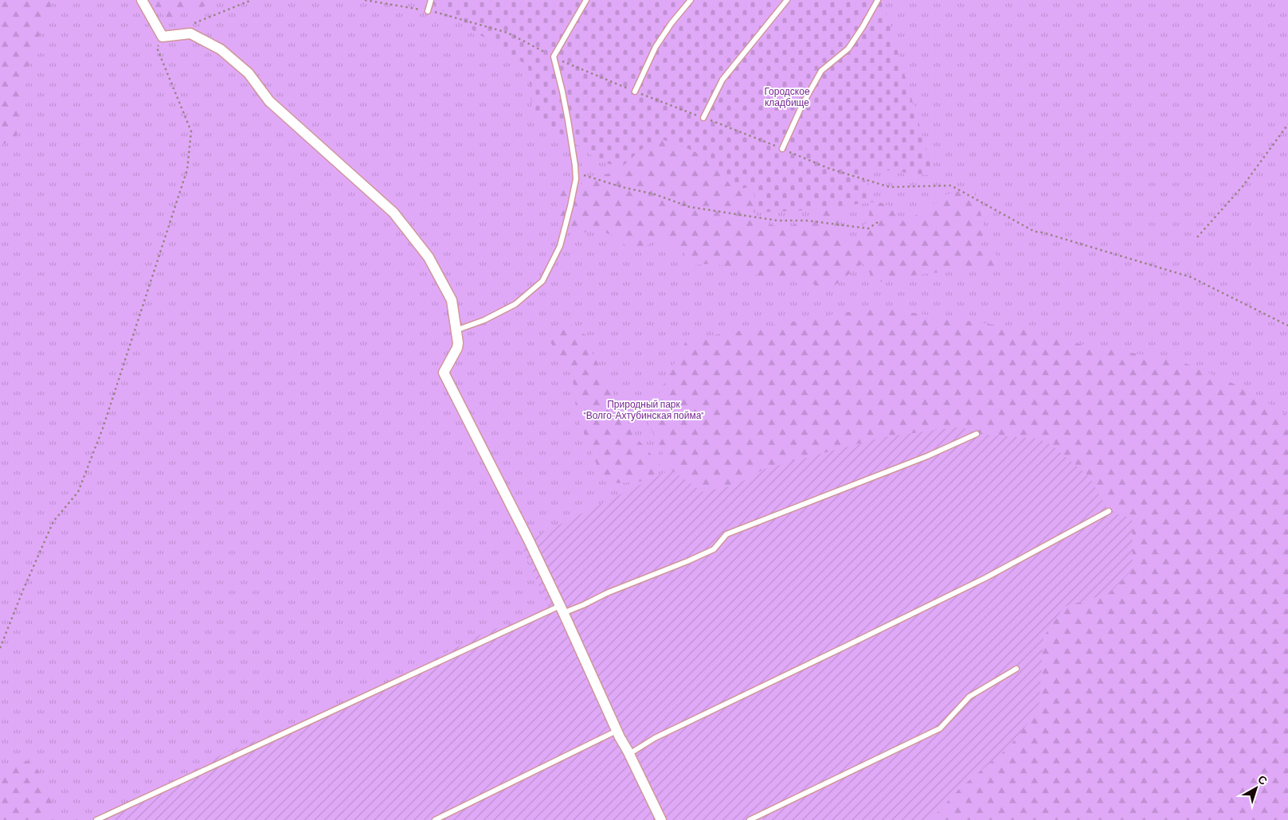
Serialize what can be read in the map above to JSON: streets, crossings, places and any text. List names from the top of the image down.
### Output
{
  "parks": ["Городское кладбище", "Природный парк \"Волго-Ахтубинская пойма\""],
  "north": "top right"
}
